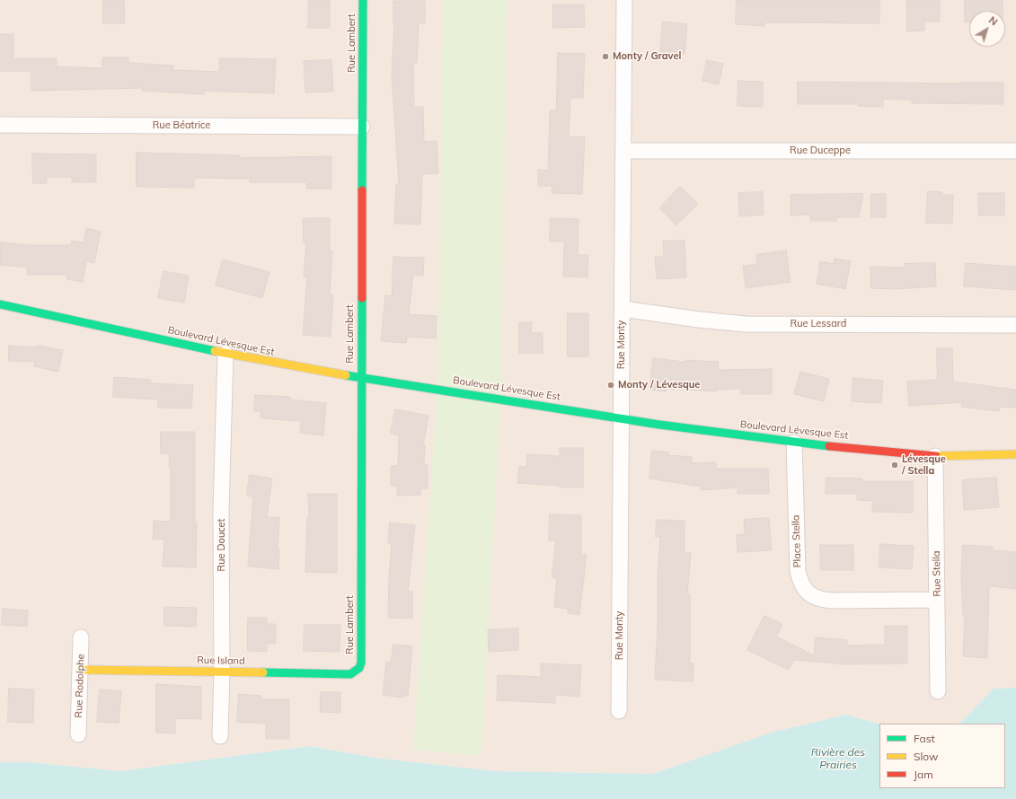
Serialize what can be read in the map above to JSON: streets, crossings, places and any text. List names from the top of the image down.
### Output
{
  "streets": {
    "street": [
      "Rue Lambert",
      "Rue Béatrice",
      "Rue Duceppe",
      "Rue Lessard",
      "Boulevard Lévesque Est",
      "Rue Monty",
      "Place Stella",
      "Rue Doucet",
      "Rue Stella",
      "Rue Island",
      "Rue Rodolphe"
    ]
  },
  "crossings": [
    ["Rue Lambert", "Rue Béatrice"],
    ["Rue Lambert", "Boulevard Lévesque Est"],
    ["Rue Lambert", "Rue Island"],
    ["Rue Duceppe", "Rue Monty"],
    ["Rue Lessard", "Rue Monty"],
    ["Boulevard Lévesque Est", "Rue Monty"],
    ["Boulevard Lévesque Est", "Place Stella"],
    ["Boulevard Lévesque Est", "Rue Doucet"],
    ["Boulevard Lévesque Est", "Rue Stella"],
    ["Place Stella", "Rue Stella"],
    ["Rue Doucet", "Rue Island"],
    ["Rue Island", "Rue Rodolphe"]
  ],
  "water": ["Rivière des Prairies"],
  "places": ["Monty / Gravel", "Monty / Lévesque", "Lévesque / Stella"],
  "legend": ["Fast", "Slow", "Jam"],
  "north": "top right"
}
